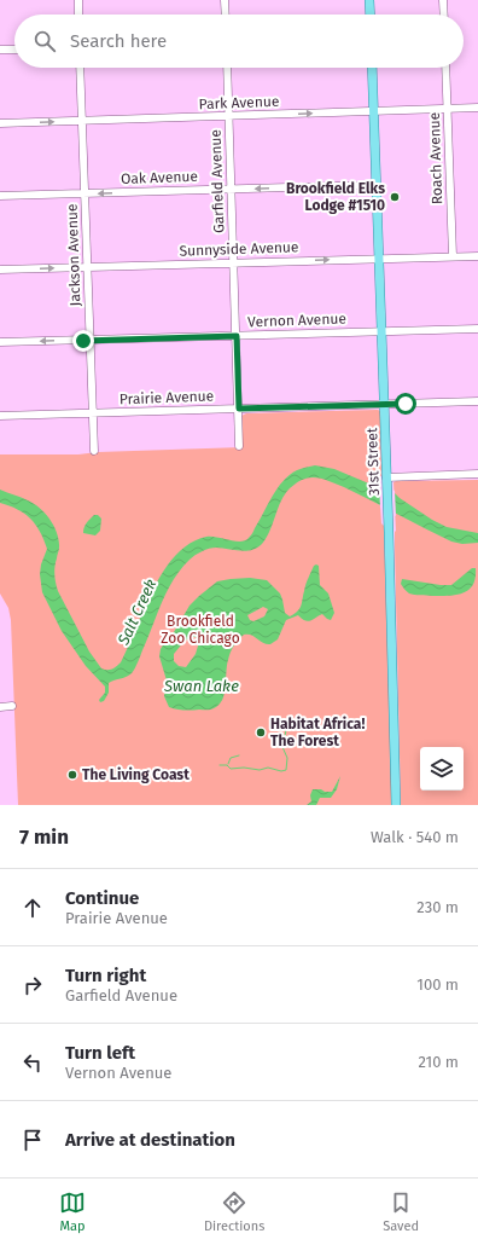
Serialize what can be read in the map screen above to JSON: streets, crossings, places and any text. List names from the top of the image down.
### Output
{
  "streets": {
    "main road": ["31st Street"],
    "street": [
      "Park Avenue",
      "Roach Avenue",
      "Oak Avenue",
      "Garfield Avenue",
      "Sunnyside Avenue",
      "Jackson Avenue",
      "Vernon Avenue",
      "Prairie Avenue"
    ]
  },
  "crossings": [
    ["Park Avenue", "Roach Avenue"],
    ["Park Avenue", "Garfield Avenue"],
    ["Park Avenue", "Jackson Avenue"],
    ["Park Avenue", "31st Street"],
    ["Roach Avenue", "Sunnyside Avenue"],
    ["Oak Avenue", "Garfield Avenue"],
    ["Oak Avenue", "Jackson Avenue"],
    ["Oak Avenue", "31st Street"],
    ["Garfield Avenue", "Sunnyside Avenue"],
    ["Garfield Avenue", "Vernon Avenue"],
    ["Garfield Avenue", "Prairie Avenue"],
    ["Sunnyside Avenue", "Jackson Avenue"],
    ["Sunnyside Avenue", "31st Street"],
    ["Jackson Avenue", "Vernon Avenue"],
    ["Jackson Avenue", "Prairie Avenue"],
    ["Vernon Avenue", "31st Street"],
    ["Prairie Avenue", "31st Street"]
  ],
  "one_way": ["Park Avenue", "Oak Avenue", "Sunnyside Avenue"],
  "water": ["Salt Creek", "Swan Lake"],
  "parks": ["Brookfield Zoo Chicago"],
  "places": ["Brookfield Elks Lodge #1510", "Habitat Africa! The Forest", "The Living Coast"],
  "page": {
    "search": "Search here",
    "heading": ["7 min", "Walk · 540 m"],
    "list": [
      ["Continue", "Prairie Avenue", "230 m"],
      ["Turn right", "Garfield Avenue", "100 m"],
      ["Turn left", "Vernon Avenue", "210 m"],
      "Arrive at destination"
    ],
    "nav": ["Map", "Directions", "Saved"]
  }
}
